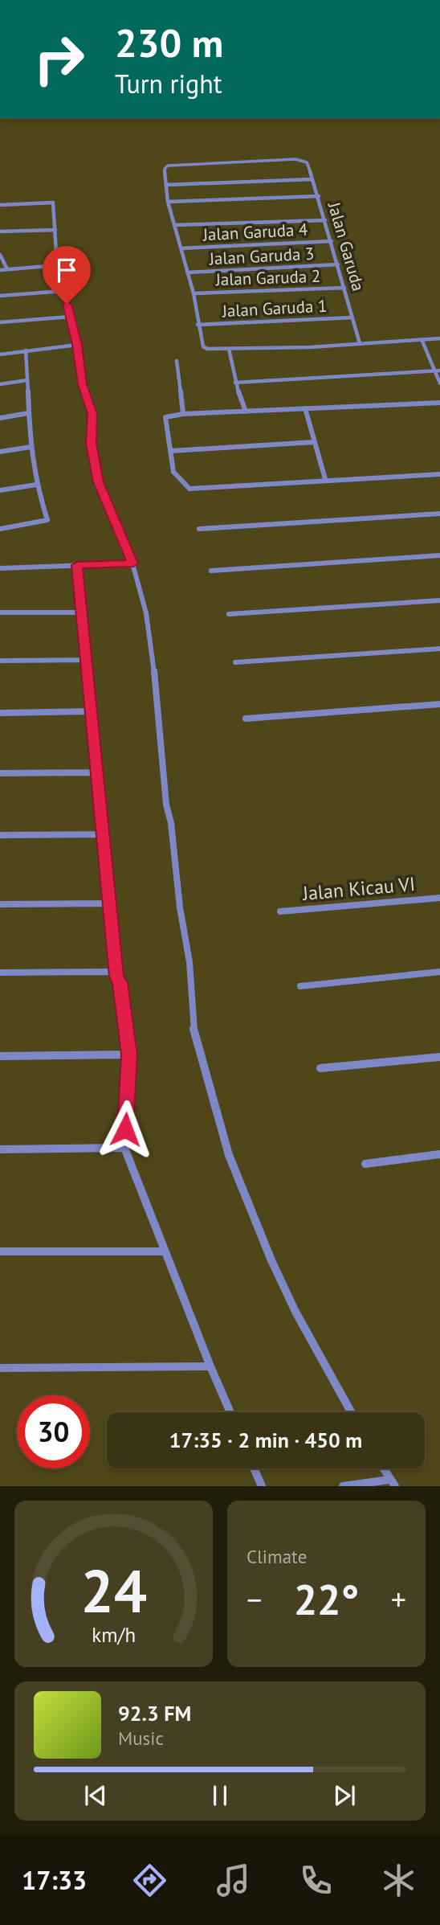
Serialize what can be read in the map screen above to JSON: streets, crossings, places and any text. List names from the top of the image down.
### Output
{
  "streets": {
    "street": [
      "Jalan Garuda 4",
      "Jalan Garuda",
      "Jalan Garuda 3",
      "Jalan Garuda 2",
      "Jalan Garuda 1",
      "Jalan Kicau VI"
    ]
  },
  "crossings": [
    ["Jalan Garuda 4", "Jalan Garuda"],
    ["Jalan Garuda", "Jalan Garuda 3"],
    ["Jalan Garuda", "Jalan Garuda 2"],
    ["Jalan Garuda", "Jalan Garuda 1"]
  ],
  "page": {
    "turn": ["230 m", "Turn right"],
    "limit": "30",
    "trip": "17:35 · 2 min · 450 m",
    "tile": "Climate",
    "heat": ["−", "22°", "+"],
    "song": ["92.3 FM", "Music"],
    "tabs": "17:33",
    "gauge": ["24", "km/h"]
  }
}
